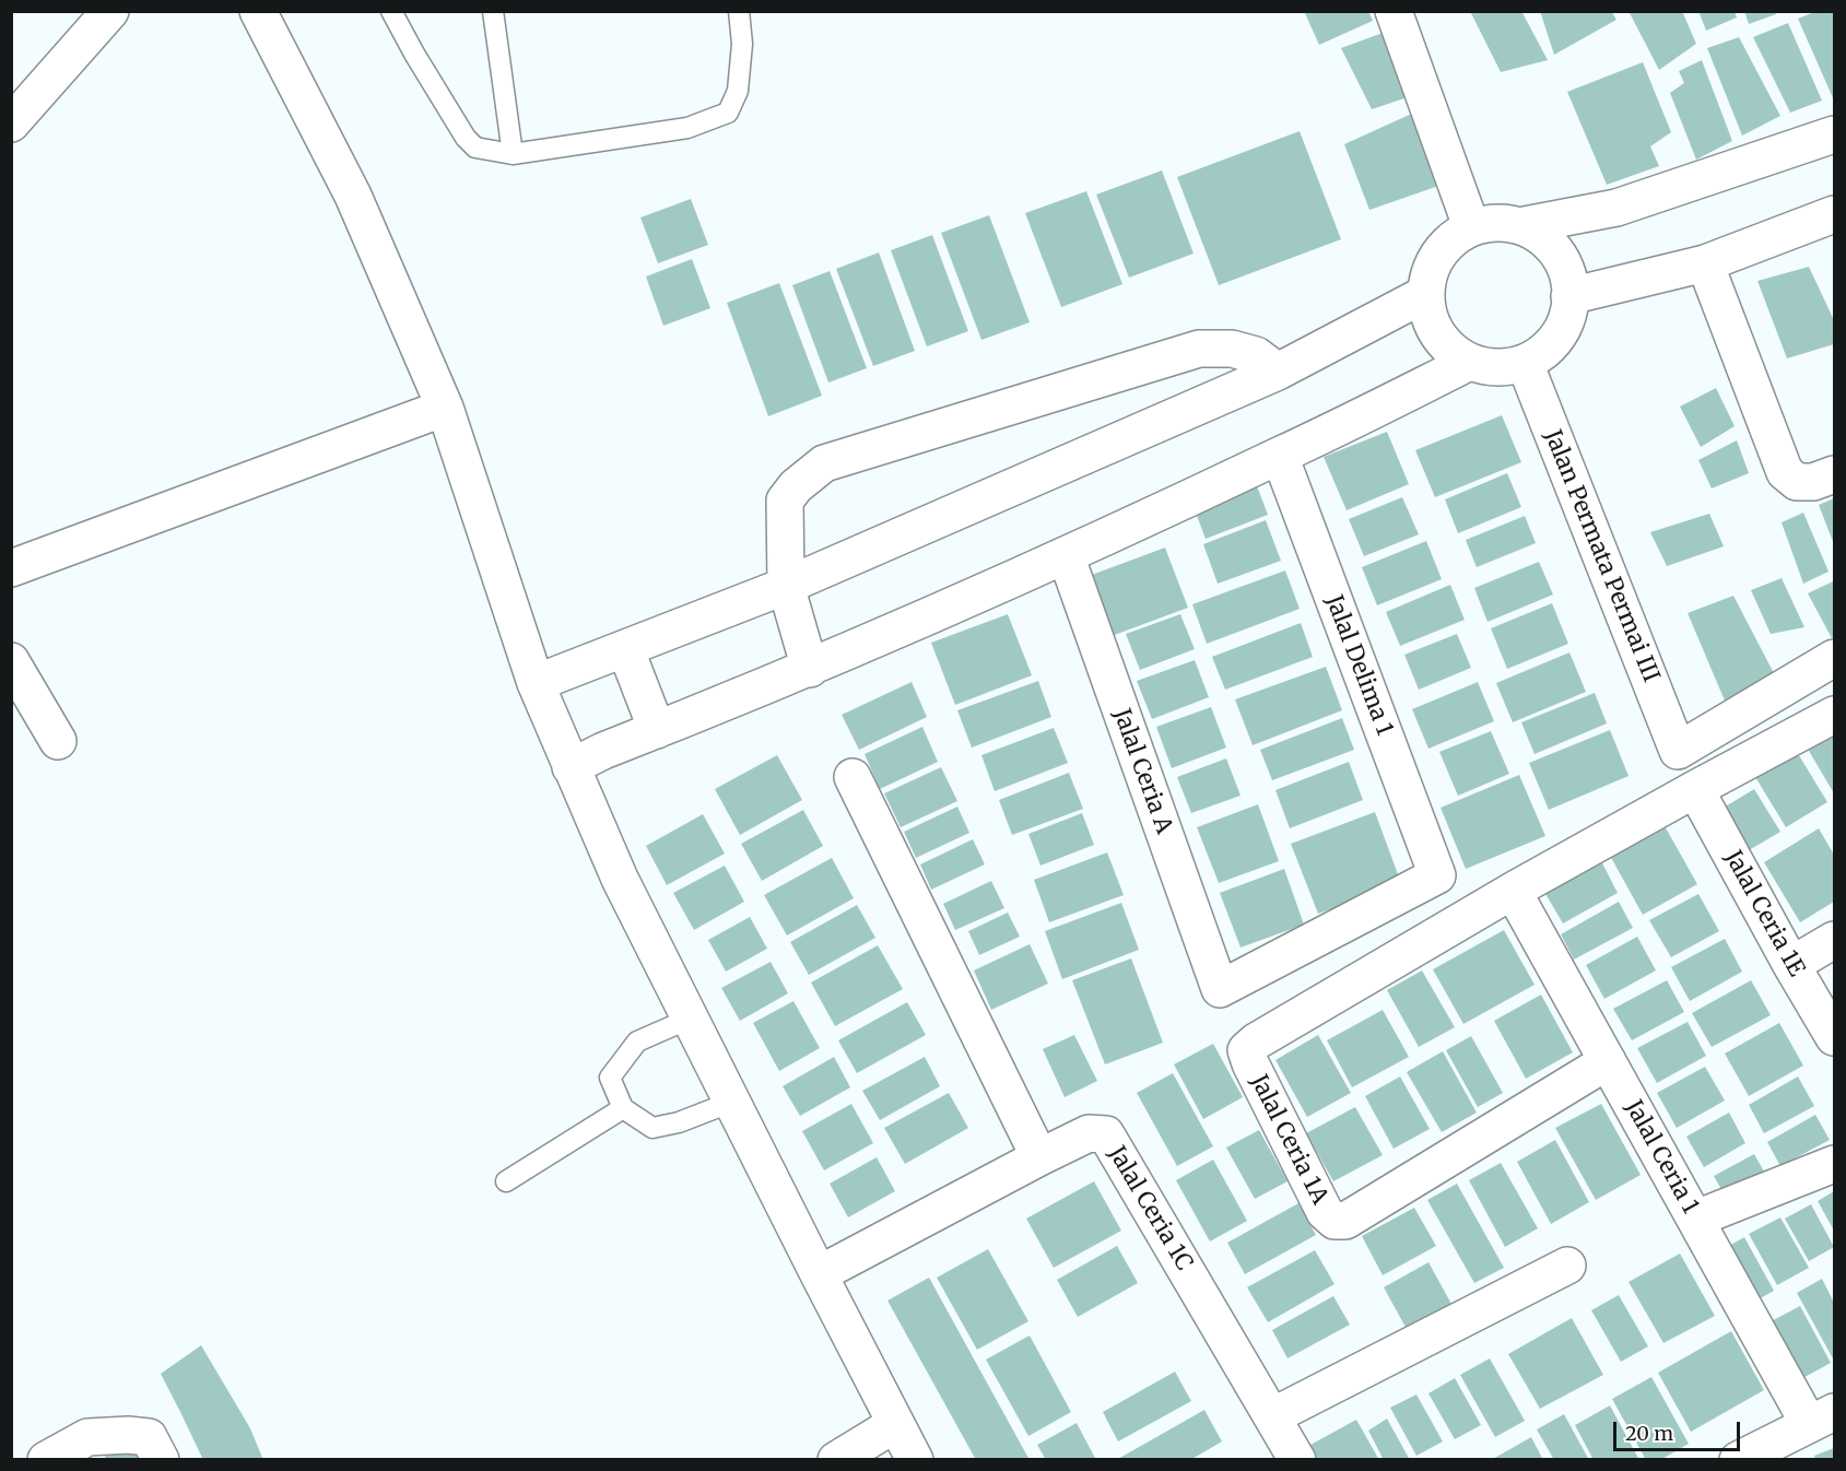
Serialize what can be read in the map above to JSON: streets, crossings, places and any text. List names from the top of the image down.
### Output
{
  "streets": {
    "street": [
      "Jalan Permata Permai III",
      "Jalal Delima 1",
      "Jalal Ceria A",
      "Jalal Ceria 1E",
      "Jalal Ceria 1A",
      "Jalal Ceria 1",
      "Jalal Ceria 1C"
    ]
  },
  "crossings": [
    ["Jalal Delima 1", "Jalal Ceria A"],
    ["Jalal Ceria 1A", "Jalal Ceria 1"]
  ],
  "scale_bar": "20 m"
}
